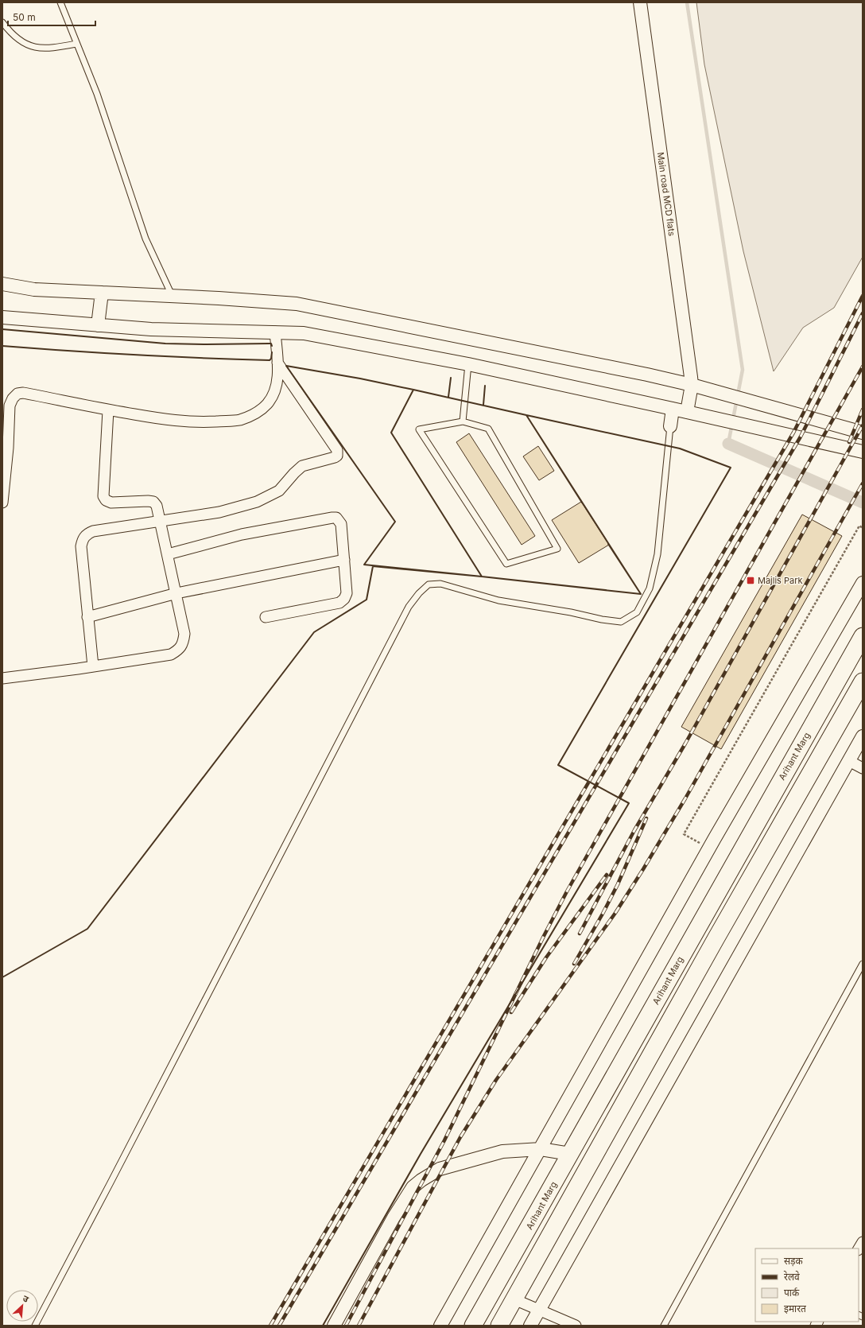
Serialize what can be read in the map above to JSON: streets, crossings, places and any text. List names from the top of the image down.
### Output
{
  "streets": {
    "main road": ["Arihant Marg"],
    "street": ["Main road MCD flats"]
  },
  "places": {
    "transit": ["Majlis Park"]
  },
  "legend": [
    "सड़क",
    "रेलवे",
    "पार्क",
    "इमारत"
  ],
  "scale_bar": "50 m",
  "north": "top right"
}
